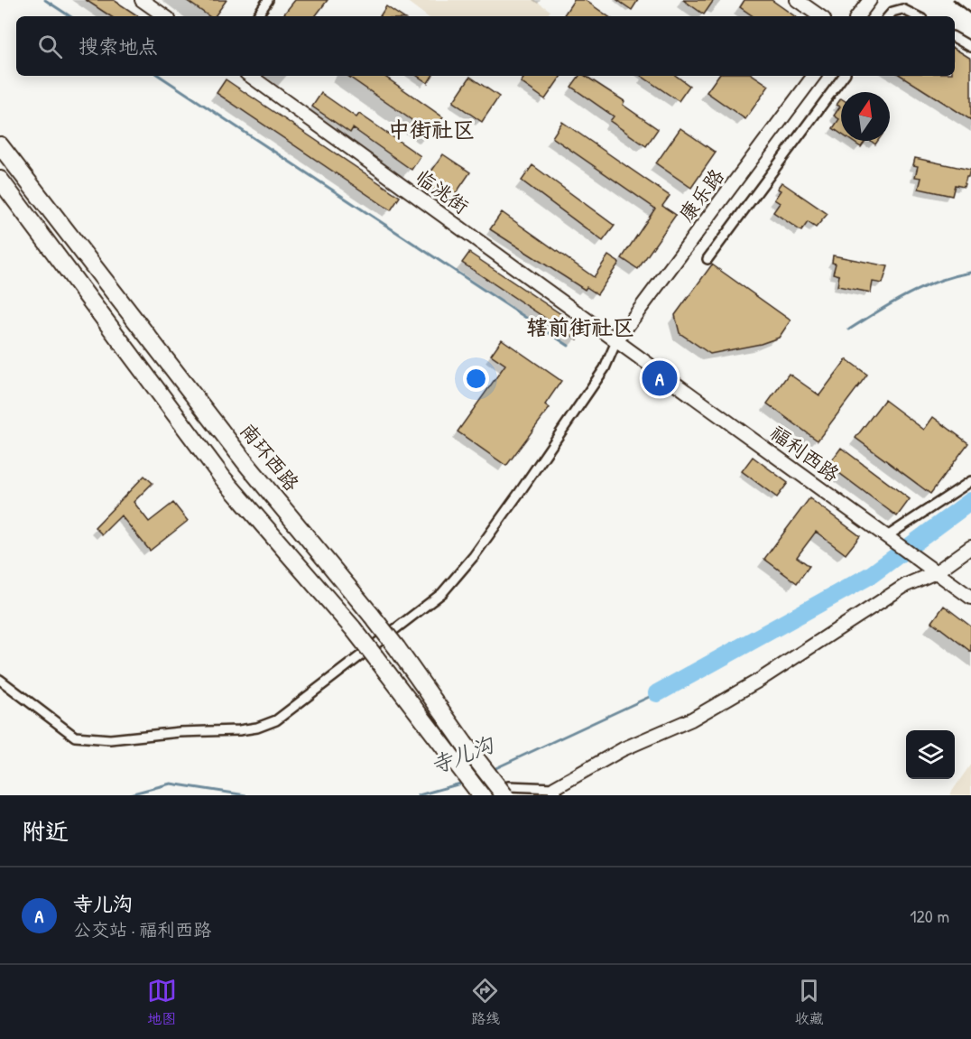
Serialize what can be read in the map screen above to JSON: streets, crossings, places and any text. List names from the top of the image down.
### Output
{
  "streets": {
    "highway": ["南环西路"],
    "street": ["临洮街", "康乐路", "福利西路"]
  },
  "crossings": [
    ["临洮街", "康乐路"],
    ["临洮街", "福利西路"],
    ["康乐路", "福利西路"]
  ],
  "districts": ["中街社区", "辖前街社区"],
  "water": ["寺儿沟"],
  "north": "top",
  "page": {
    "search": "搜索地点",
    "pins": "A",
    "heading": "附近",
    "list": [
      {
        "mark": "A",
        "name": "寺儿沟",
        "note": "公交站 · 福利西路",
        "value": "120 m"
      }
    ],
    "nav": ["地图", "路线", "收藏"]
  }
}
